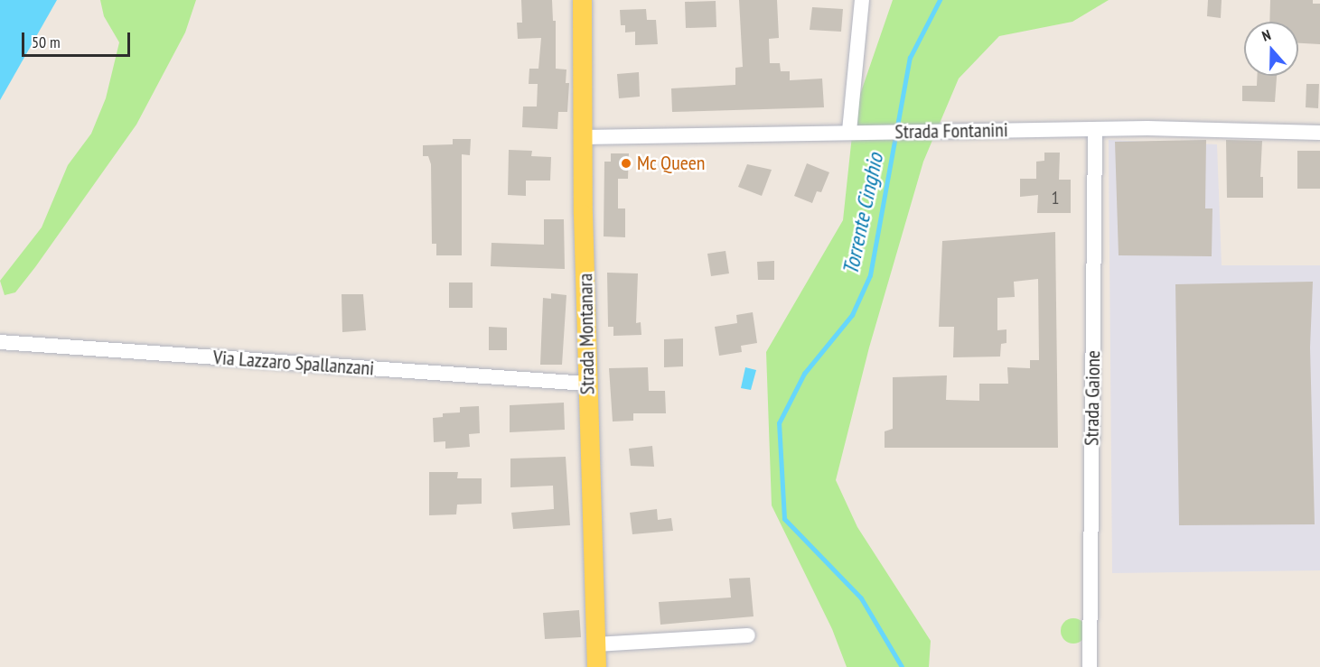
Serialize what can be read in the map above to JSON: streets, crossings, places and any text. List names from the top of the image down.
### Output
{
  "streets": {
    "main road": ["Strada Montanara"],
    "street": ["Strada Fontanini", "Via Lazzaro Spallanzani", "Strada Gaione"]
  },
  "crossings": [
    ["Strada Fontanini", "Strada Montanara"],
    ["Strada Fontanini", "Strada Gaione"],
    ["Strada Montanara", "Via Lazzaro Spallanzani"]
  ],
  "water": ["Torrente Cinghio"],
  "places": ["Mc Queen"],
  "house_numbers": ["1"],
  "scale_bar": "50 m",
  "north": "top"
}
